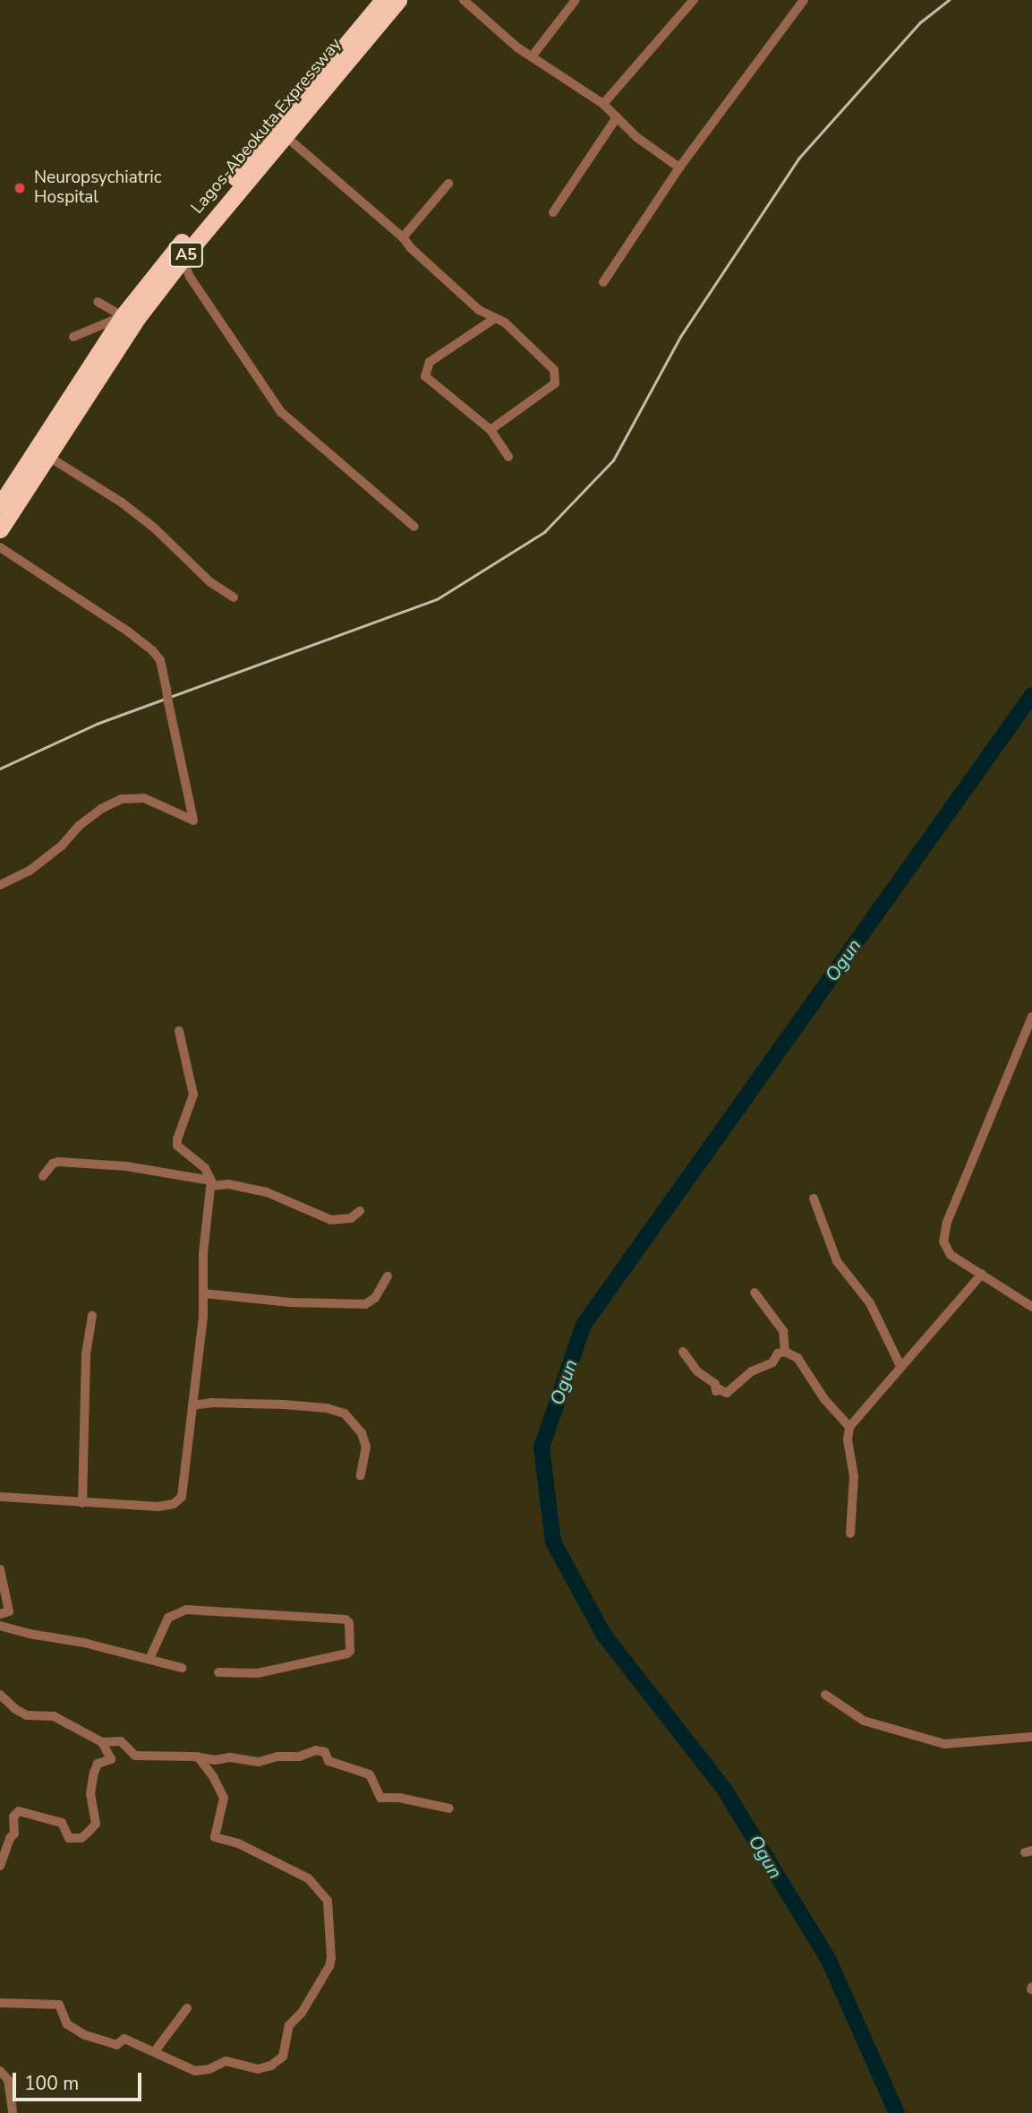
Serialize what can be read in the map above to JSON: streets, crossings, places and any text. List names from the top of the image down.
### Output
{
  "streets": {
    "highway": ["Lagos-Abeokuta Expressway", "A5"]
  },
  "water": ["Ogun"],
  "places": ["Neuropsychiatric Hospital"],
  "scale_bar": "100 m"
}
